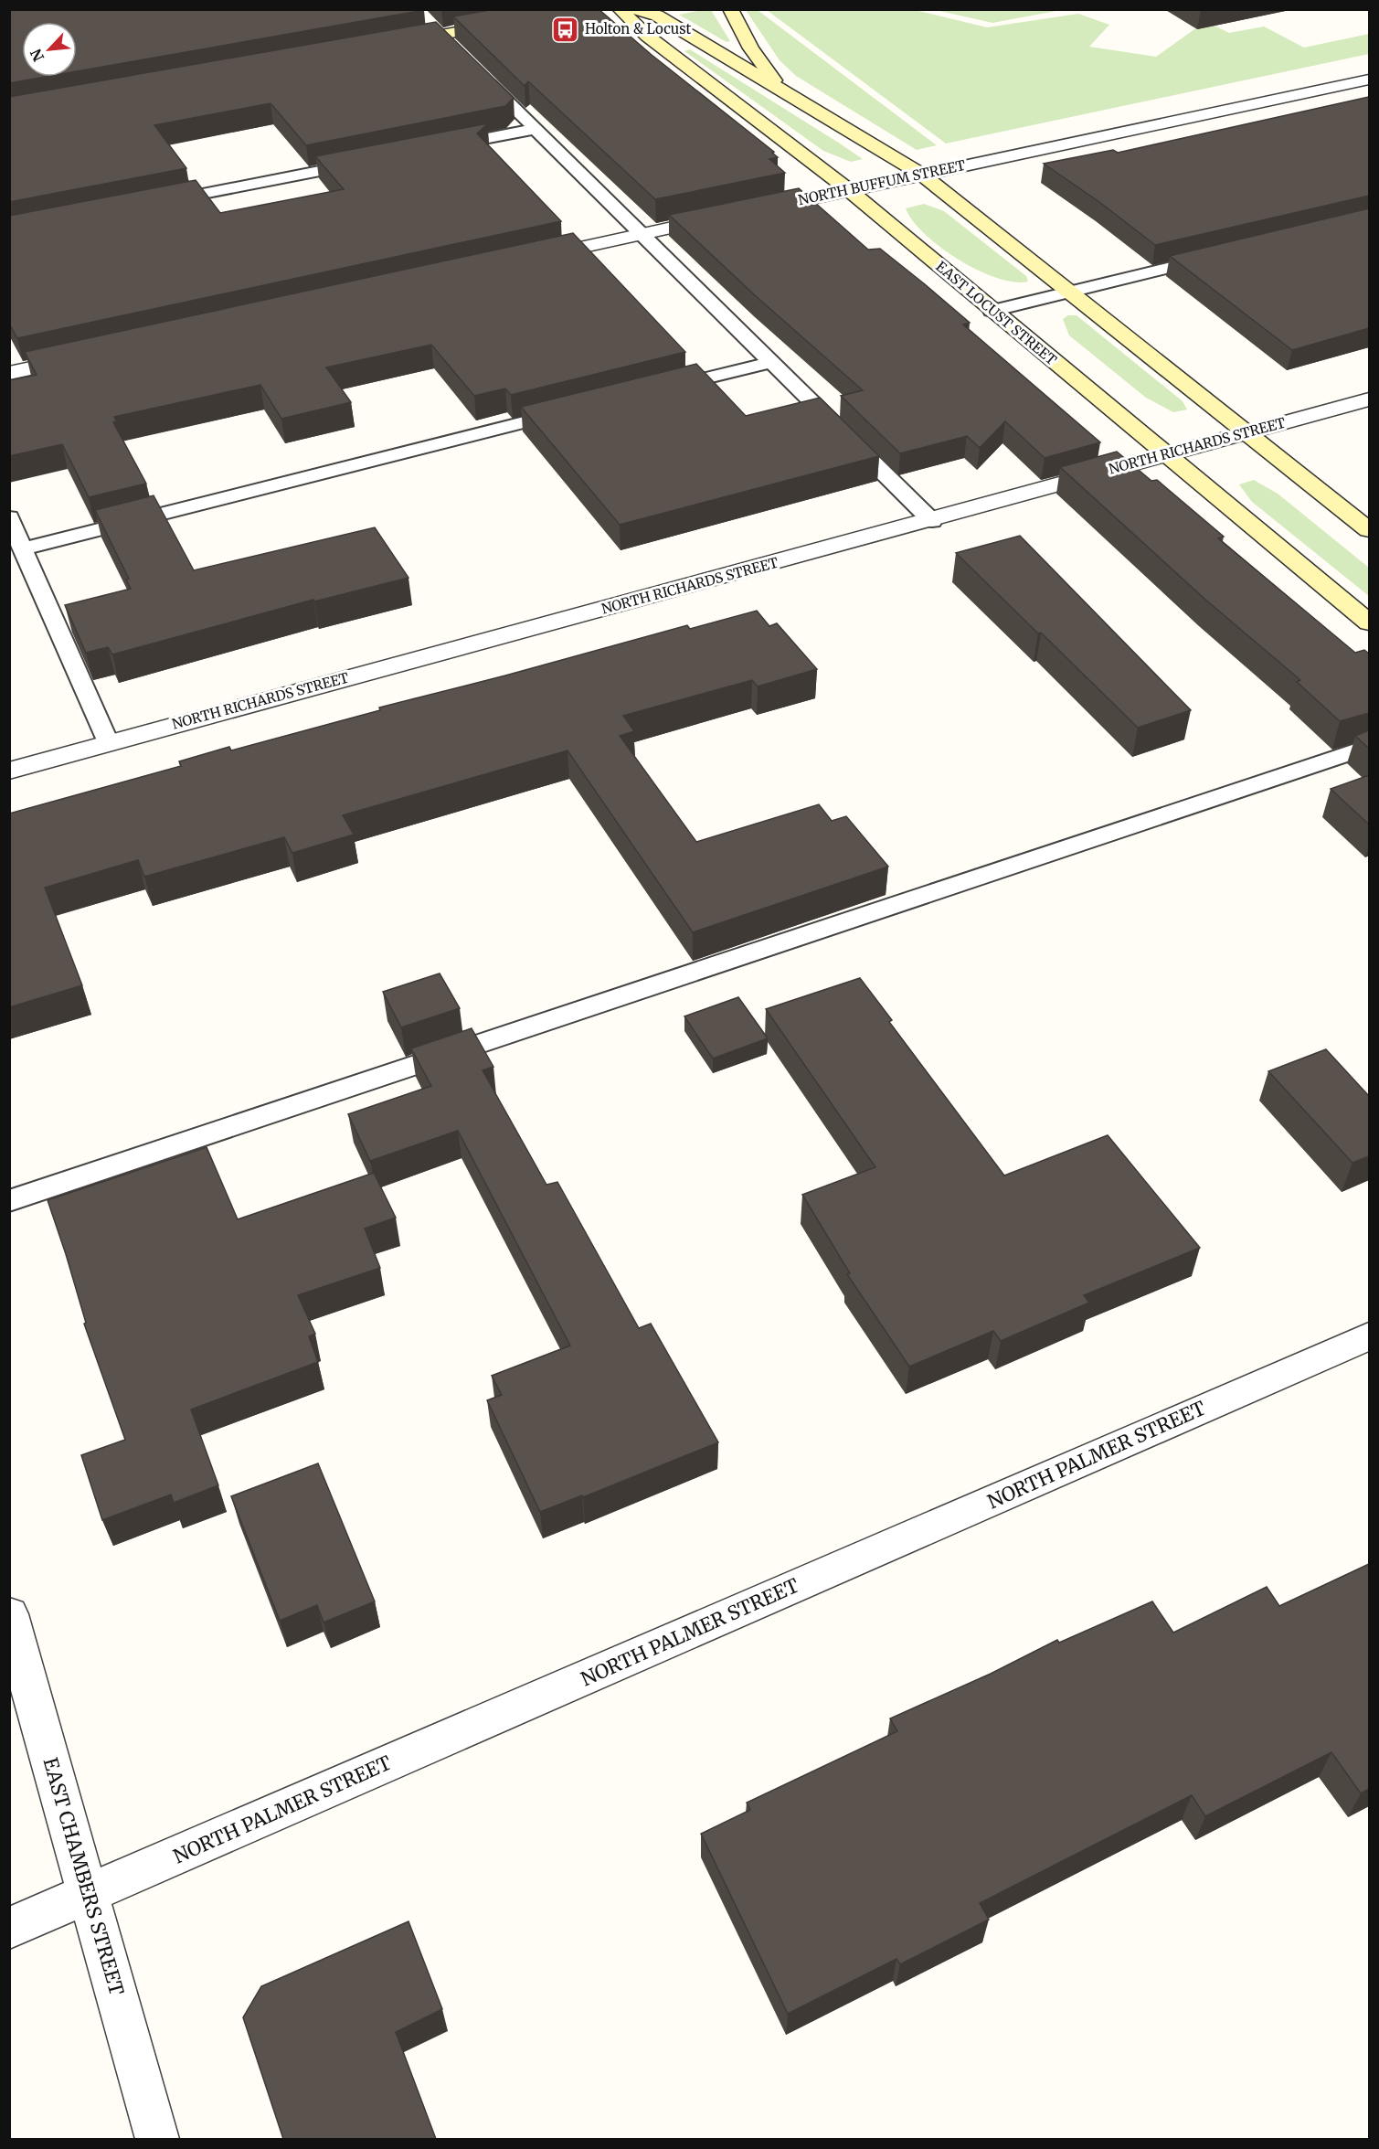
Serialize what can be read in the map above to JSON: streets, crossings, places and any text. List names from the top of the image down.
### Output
{
  "streets": {
    "main road": ["EAST LOCUST STREET"],
    "street": [
      "NORTH BUFFUM STREET",
      "NORTH RICHARDS STREET",
      "NORTH PALMER STREET",
      "EAST CHAMBERS STREET"
    ]
  },
  "crossings": [
    ["NORTH BUFFUM STREET", "EAST LOCUST STREET"],
    ["EAST LOCUST STREET", "NORTH RICHARDS STREET"],
    ["NORTH PALMER STREET", "EAST CHAMBERS STREET"]
  ],
  "places": {
    "bus stop": ["Holton & Locust"]
  },
  "north": "bottom left"
}
